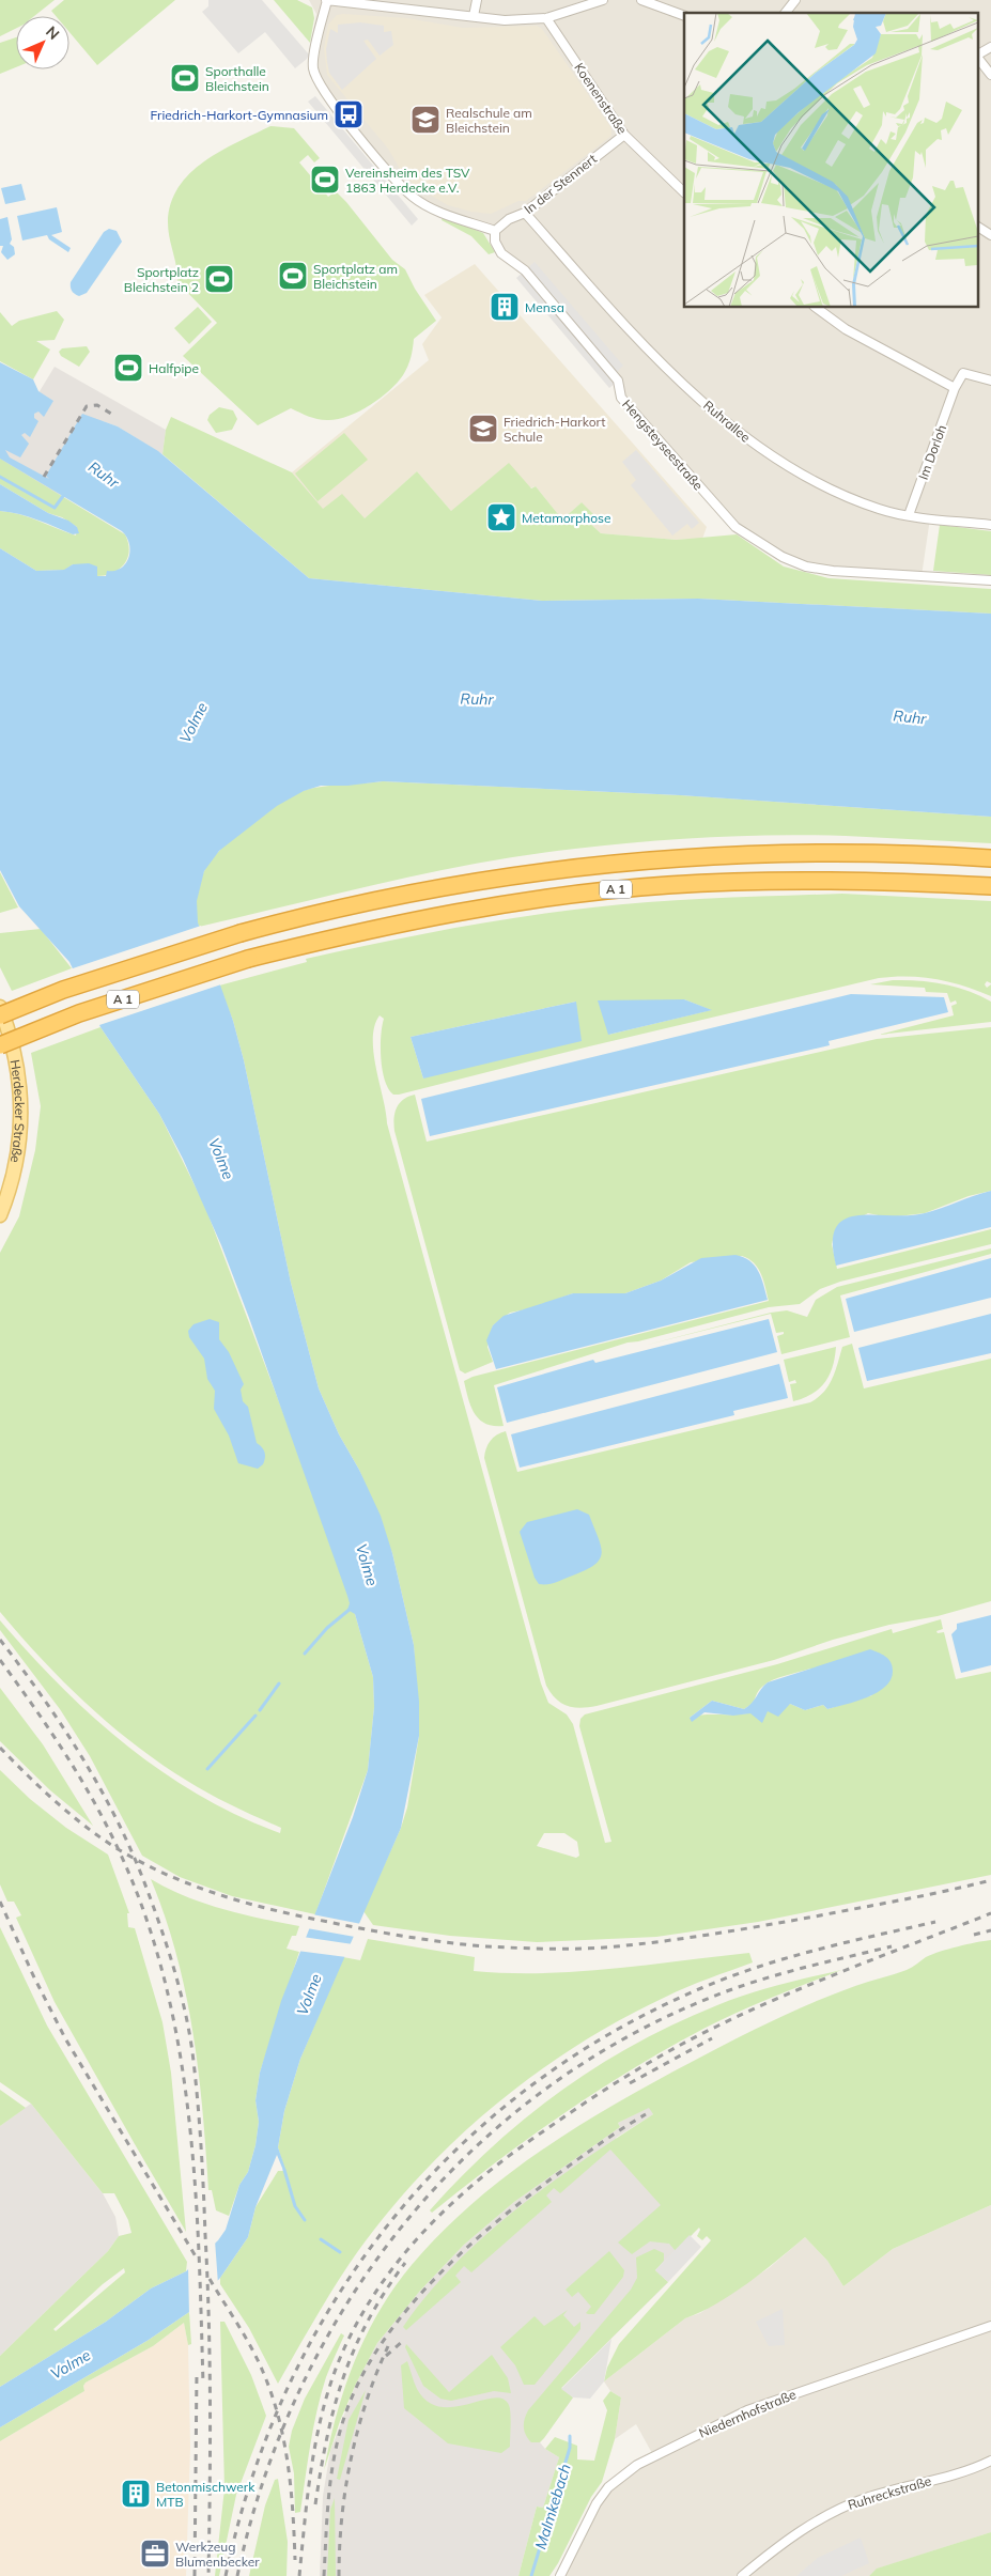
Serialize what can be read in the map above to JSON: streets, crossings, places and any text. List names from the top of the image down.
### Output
{
  "streets": {
    "highway": ["A 1"],
    "main road": ["Herdecker Straße"],
    "street": [
      "Koenenstraße",
      "In der Stennert",
      "Ruhrallee",
      "Hengsteyseestraße",
      "Im Dorloh",
      "Niedernhofstraße",
      "Ruhreckstraße"
    ]
  },
  "crossings": [
    ["Koenenstraße", "In der Stennert"],
    ["In der Stennert", "Ruhrallee"],
    ["In der Stennert", "Hengsteyseestraße"],
    ["Ruhrallee", "Im Dorloh"]
  ],
  "water": ["Ruhr", "Volme", "Malmkebach"],
  "places": {
    "sports": [
      "Sporthalle Bleichstein",
      "Vereinsheim des TSV 1863 Herdecke e.V.",
      "Sportplatz am Bleichstein",
      "Sportplatz Bleichstein 2",
      "Halfpipe"
    ],
    "bus stop": ["Friedrich-Harkort-Gymnasium"],
    "school or university": ["Realschule am Bleichstein", "Friedrich-Harkort Schule"],
    "building": ["Mensa", "Betonmischwerk MTB"],
    "place": ["Metamorphose"],
    "office": ["Werkzeug Blumenbecker"]
  },
  "north": "top right"
}
